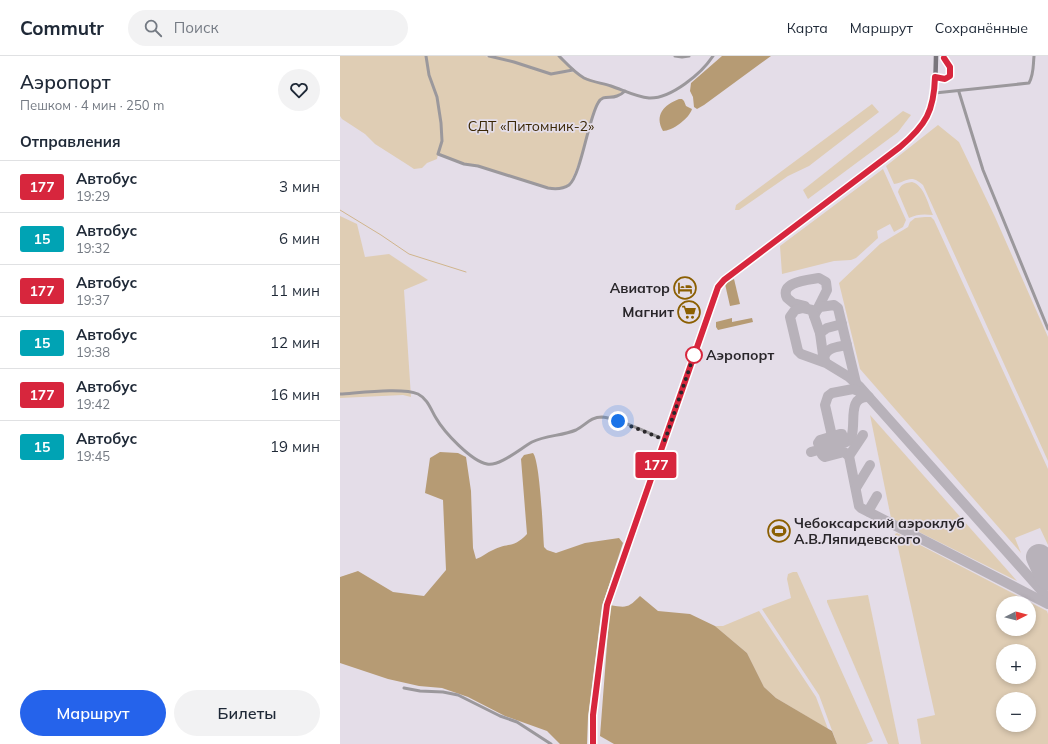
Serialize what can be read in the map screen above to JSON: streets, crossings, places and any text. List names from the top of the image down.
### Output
{
  "parks": ["СДТ «Питомник-2»"],
  "places": {
    "hotel": ["Авиатор"],
    "supermarket": ["Магнит"],
    "other": ["Аэропорт"],
    "sports": ["Чебоксарский аэроклуб А.В.Ляпидевского"]
  },
  "lines": ["bus line 177"],
  "north": "right",
  "page": {
    "header": "Commutr",
    "search": "Поиск",
    "nav": ["Карта", "Маршрут", "Сохранённые"],
    "heading": [
      ["Аэропорт", "Пешком · 4 мин · 250 m"],
      "Отправления"
    ],
    "on_map": "177",
    "list": [
      {
        "mark": "177",
        "name": "Автобус",
        "note": "19:29",
        "value": "3 мин"
      },
      {
        "mark": "15",
        "name": "Автобус",
        "note": "19:32",
        "value": "6 мин"
      },
      {
        "mark": "177",
        "name": "Автобус",
        "note": "19:37",
        "value": "11 мин"
      },
      {
        "mark": "15",
        "name": "Автобус",
        "note": "19:38",
        "value": "12 мин"
      },
      {
        "mark": "177",
        "name": "Автобус",
        "note": "19:42",
        "value": "16 мин"
      },
      {
        "mark": "15",
        "name": "Автобус",
        "note": "19:45",
        "value": "19 мин"
      }
    ],
    "map_buttons": ["+", "−"],
    "buttons": ["Маршрут", "Билеты"]
  }
}
